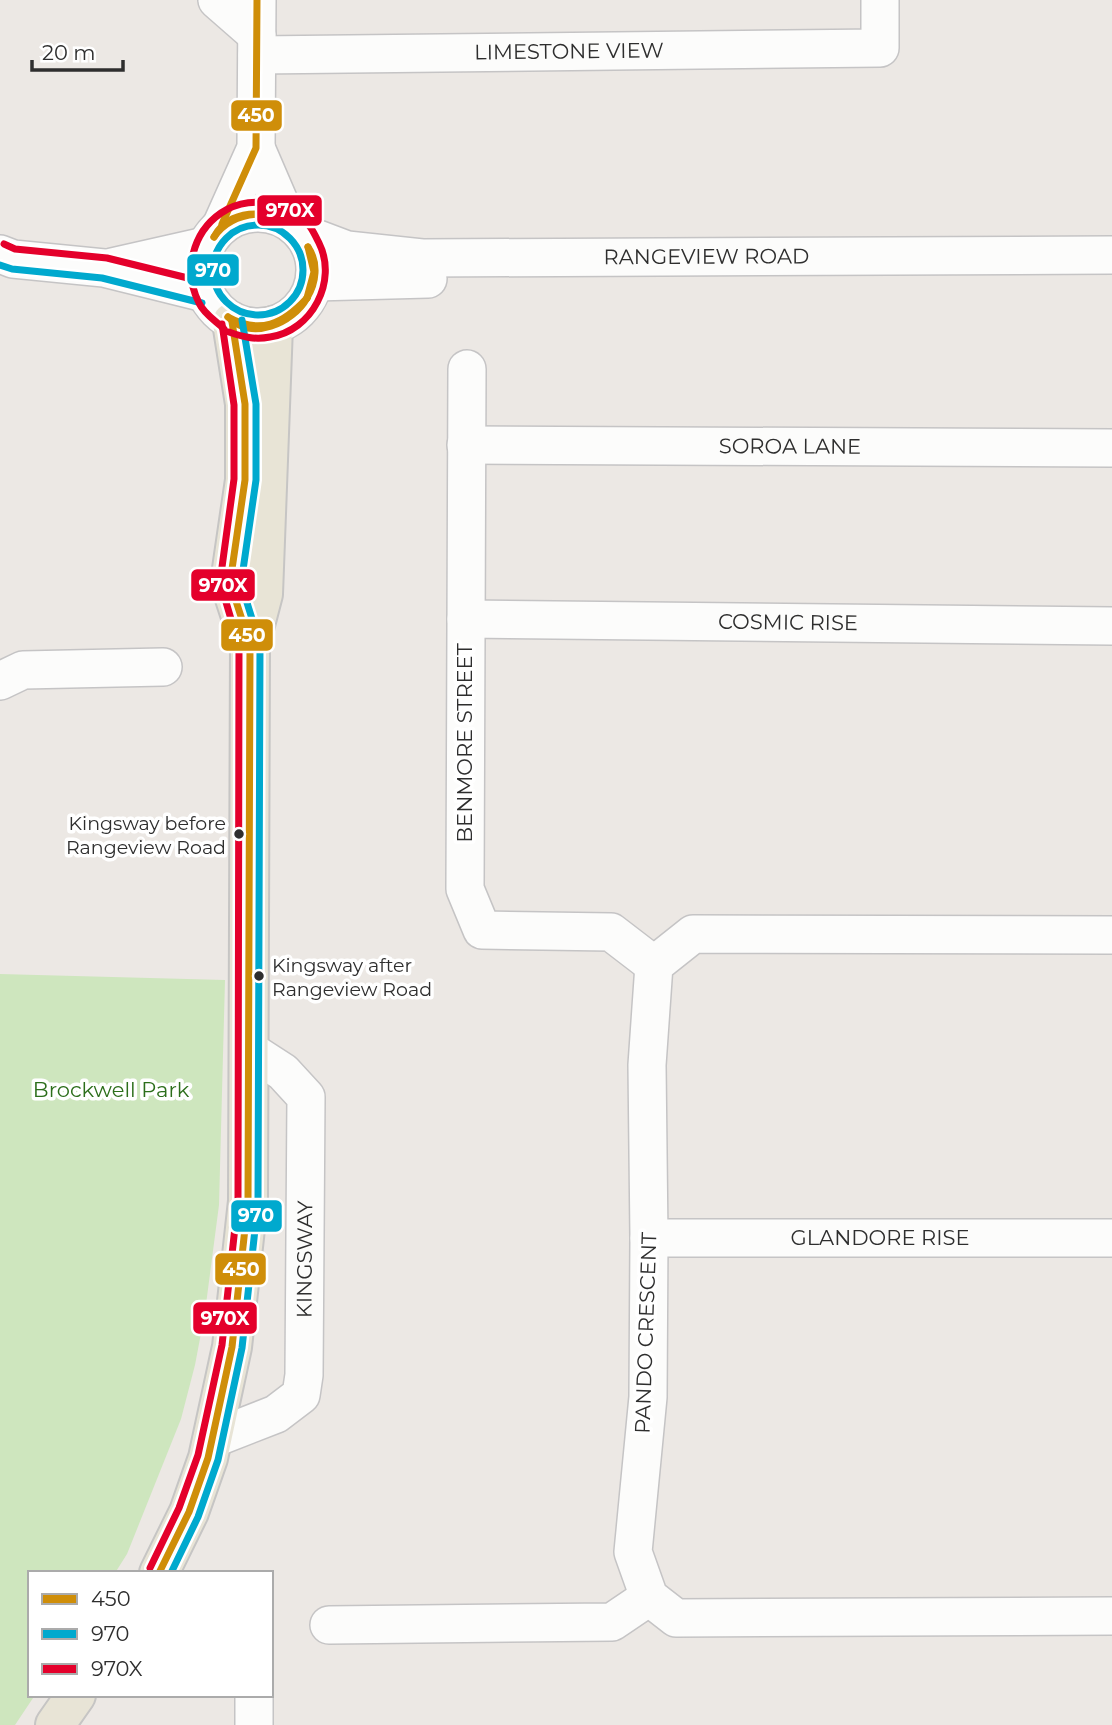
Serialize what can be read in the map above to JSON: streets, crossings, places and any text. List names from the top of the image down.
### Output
{
  "streets": {
    "street": [
      "LIMESTONE VIEW",
      "RANGEVIEW ROAD",
      "SOROA LANE",
      "COSMIC RISE",
      "BENMORE STREET",
      "GLANDORE RISE",
      "KINGSWAY",
      "PANDO CRESCENT"
    ]
  },
  "crossings": [
    ["SOROA LANE", "BENMORE STREET"],
    ["COSMIC RISE", "BENMORE STREET"],
    ["BENMORE STREET", "PANDO CRESCENT"],
    ["GLANDORE RISE", "PANDO CRESCENT"]
  ],
  "parks": ["Brockwell Park"],
  "places": ["Kingsway before Rangeview Road", "Kingsway after Rangeview Road"],
  "lines": ["transit line 450", "transit line 970X", "transit line 970"],
  "legend": ["450", "970", "970X"],
  "scale_bar": "20 m"
}
